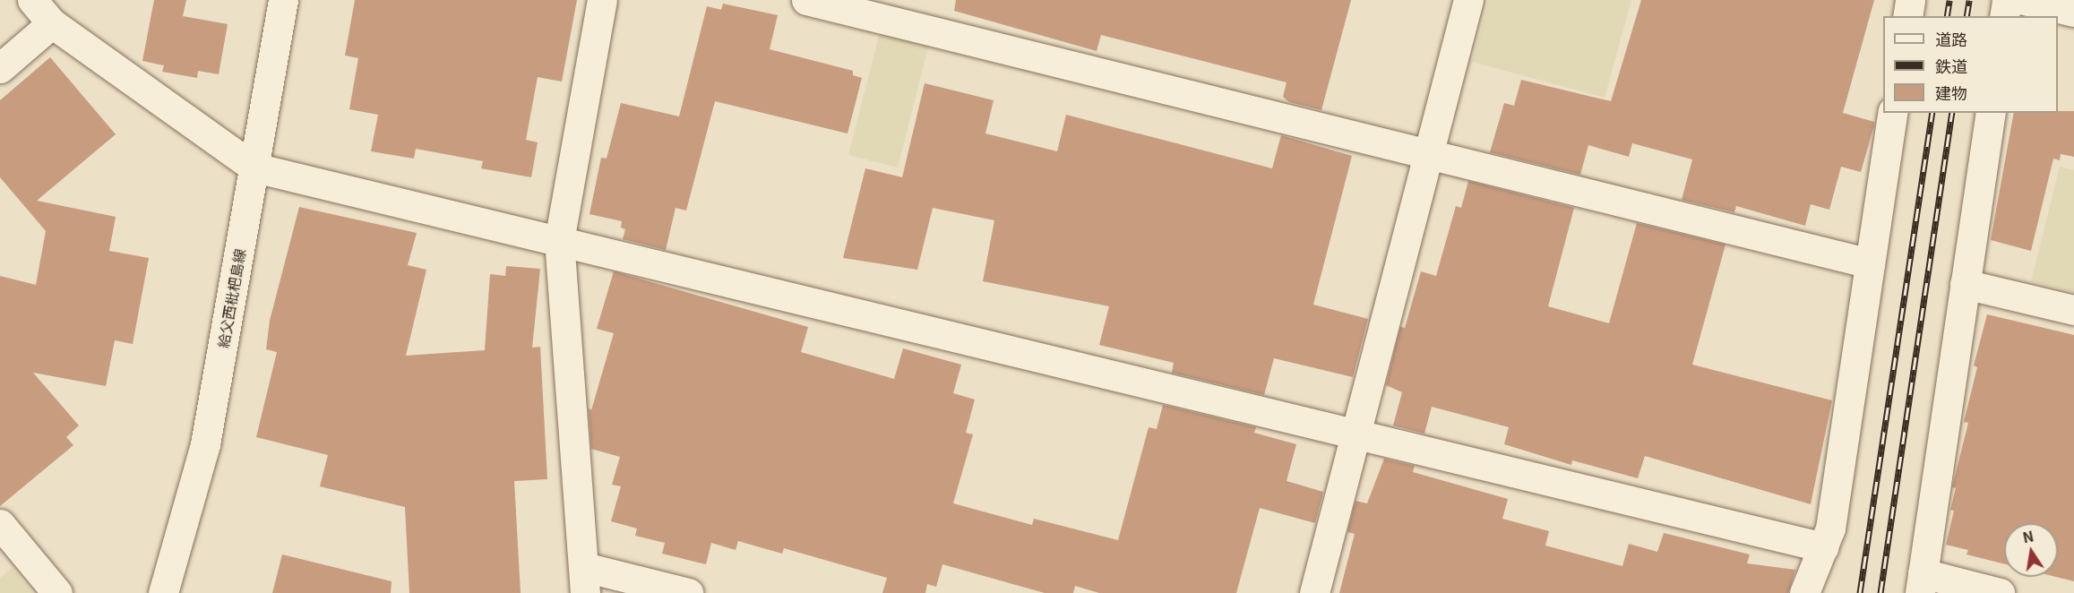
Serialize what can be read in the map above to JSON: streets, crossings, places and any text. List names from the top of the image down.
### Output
{
  "streets": {
    "street": ["給父西枇杷島線"]
  },
  "legend": ["道路", "鉄道", "建物"],
  "north": "top"
}
